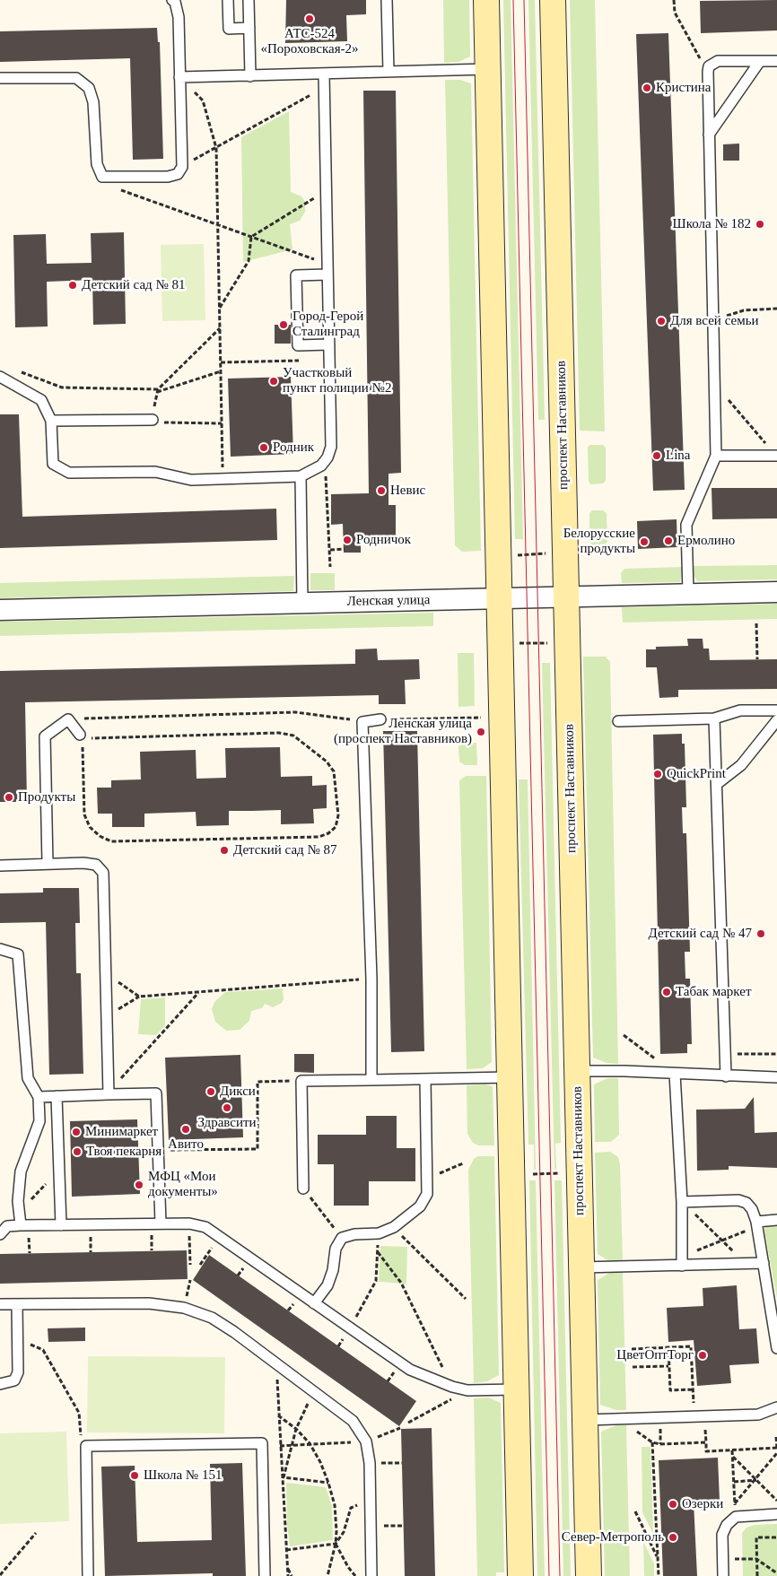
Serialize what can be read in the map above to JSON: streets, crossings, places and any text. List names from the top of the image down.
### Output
{
  "streets": {
    "main road": ["проспект Наставников"],
    "street": ["Ленская улица"]
  },
  "crossings": [
    ["проспект Наставников", "Ленская улица"]
  ],
  "places": [
    "АТС-524 «Пороховская-2»",
    "Кристина",
    "Школа № 182",
    "Детский сад № 81",
    "Для всей семьи",
    "Город-Герой Сталинград",
    "Участковый пункт полиции №2",
    "Родник",
    "Lina",
    "Невис",
    "Родничок",
    "Ермолино",
    "Белорусские продукты",
    "Ленская улица (проспект Наставников)",
    "QuickPrint",
    "Продукты",
    "Детский сад № 87",
    "Детский сад № 47",
    "Табак маркет",
    "Дикси",
    "Здравсити",
    "Авито",
    "Минимаркет",
    "Твоя пекарня",
    "МФЦ «Мои документы»",
    "ЦветОптТорг",
    "Школа № 151",
    "Озерки",
    "Север-Метрополь"
  ]
}
